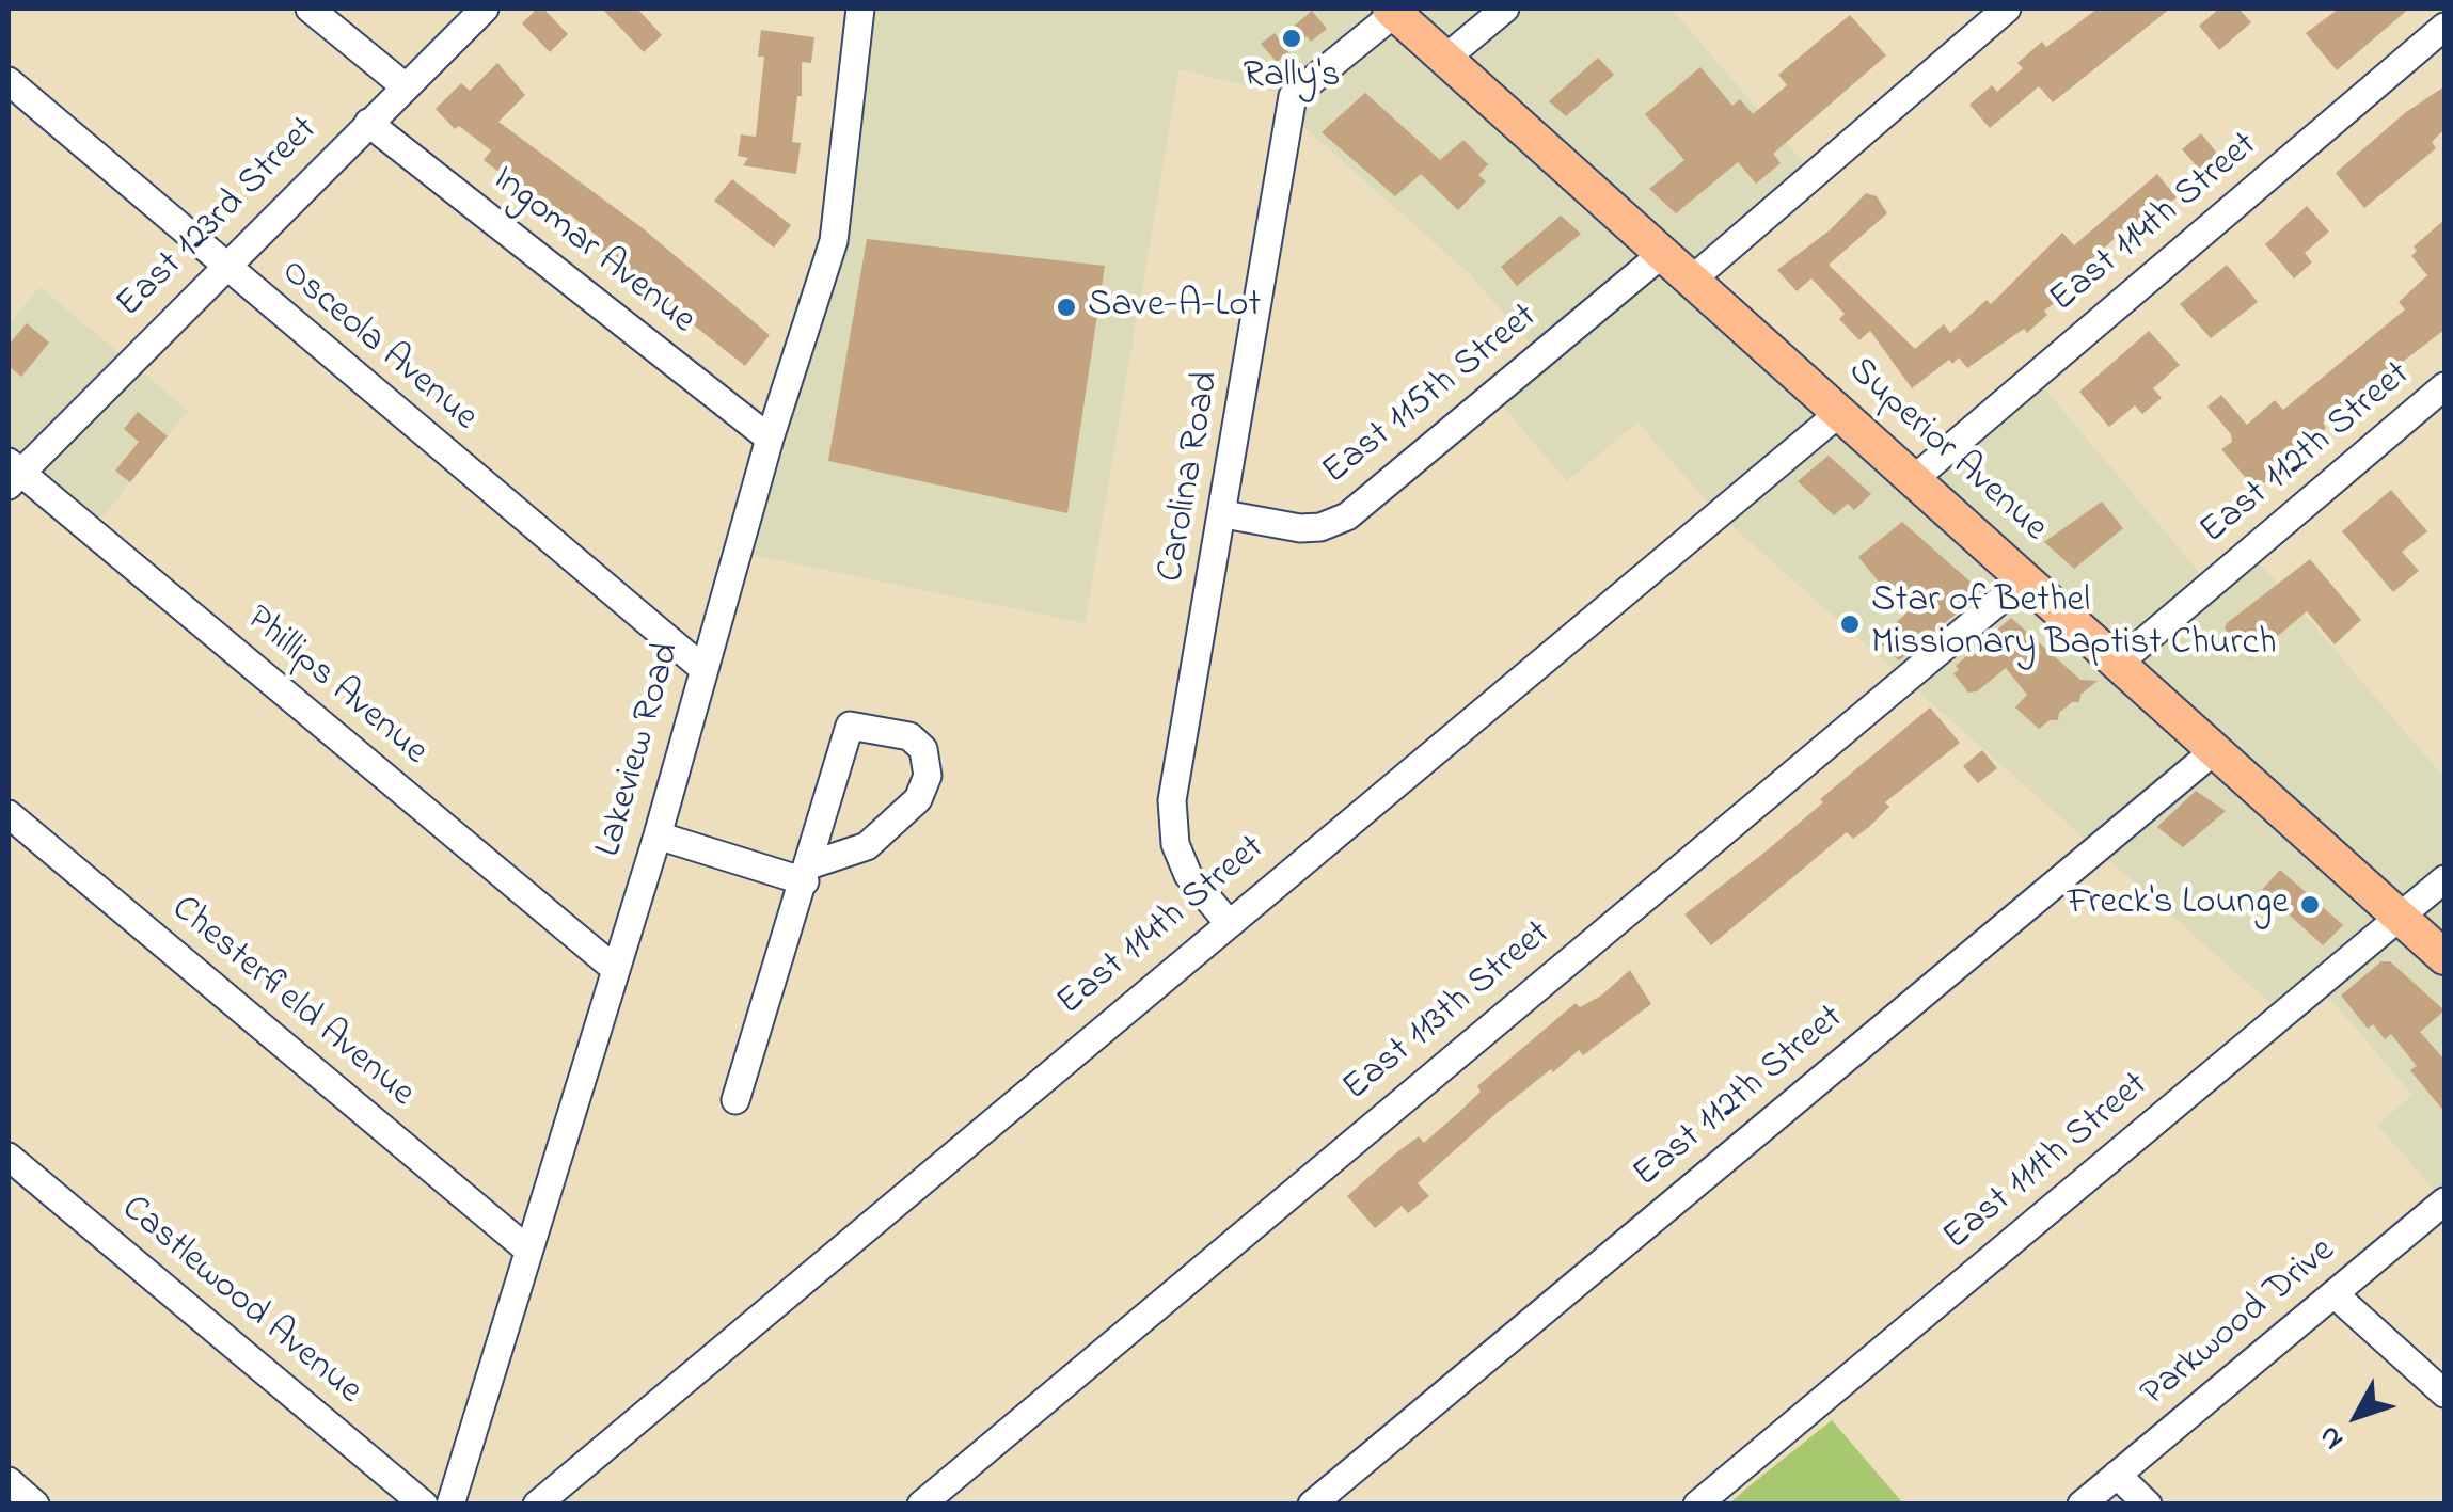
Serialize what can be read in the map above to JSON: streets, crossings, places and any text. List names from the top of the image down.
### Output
{
  "streets": {
    "main road": ["Superior Avenue"],
    "street": [
      "East 123rd Street",
      "East 114th Street",
      "Ingomar Avenue",
      "Osceola Avenue",
      "East 115th Street",
      "East 112th Street",
      "Carolina Road",
      "Phillips Avenue",
      "Lakeview Road",
      "Chesterfield Avenue",
      "East 113th Street",
      "East 111th Street",
      "Castlewood Avenue",
      "Parkwood Drive"
    ]
  },
  "crossings": [
    ["East 123rd Street", "Ingomar Avenue"],
    ["East 123rd Street", "Osceola Avenue"],
    ["East 123rd Street", "Phillips Avenue"],
    ["East 114th Street", "Superior Avenue"],
    ["East 114th Street", "Carolina Road"],
    ["Ingomar Avenue", "Lakeview Road"],
    ["Osceola Avenue", "Lakeview Road"],
    ["East 115th Street", "Superior Avenue"],
    ["East 115th Street", "Carolina Road"],
    ["Superior Avenue", "East 112th Street"],
    ["Superior Avenue", "Carolina Road"],
    ["Superior Avenue", "East 113th Street"],
    ["Superior Avenue", "East 111th Street"],
    ["Phillips Avenue", "Lakeview Road"],
    ["Lakeview Road", "Chesterfield Avenue"]
  ],
  "places": [
    "Rally's",
    "Save-A-Lot",
    "Star of Bethel Missionary Baptist Church",
    "Freck's Lounge"
  ],
  "north": "bottom left"
}
